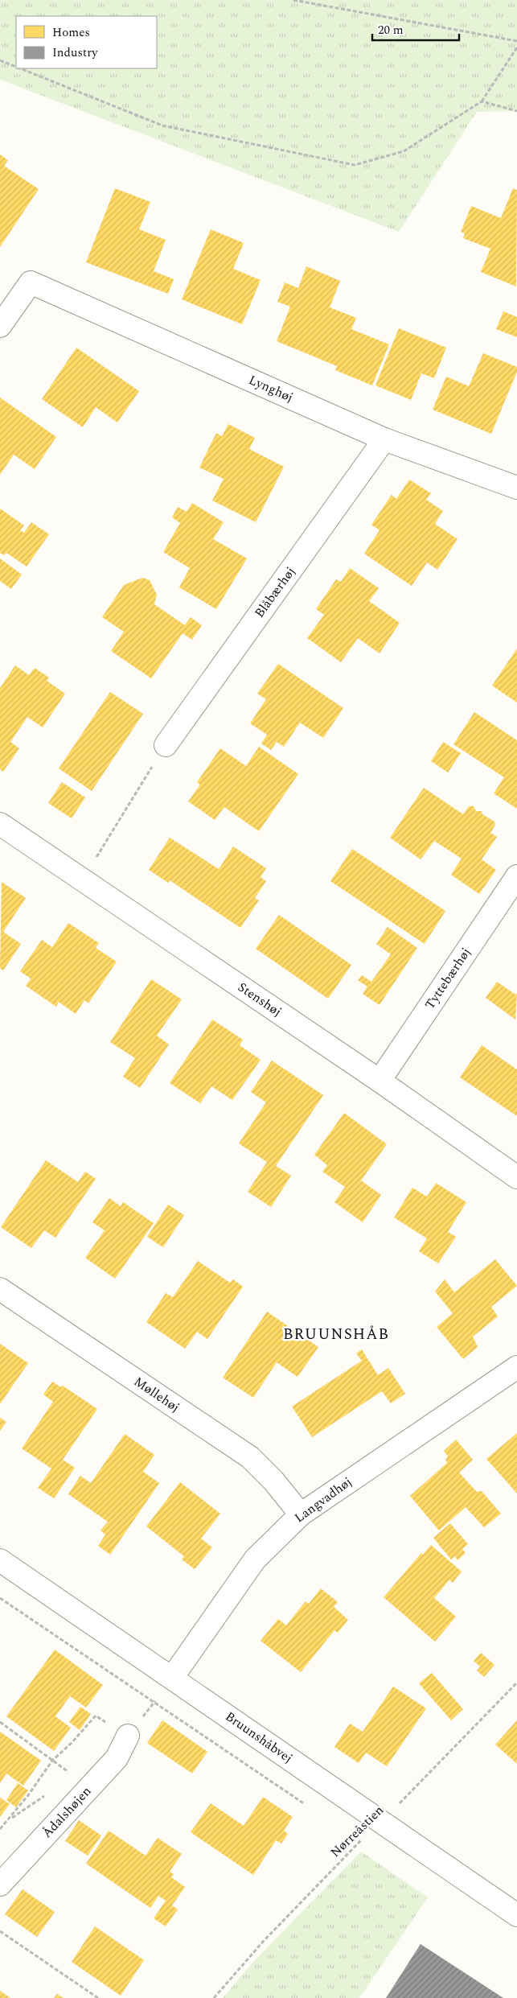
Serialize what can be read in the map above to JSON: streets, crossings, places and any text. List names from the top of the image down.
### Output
{
  "streets": {
    "street": [
      "Lynghøj",
      "Blåbærhøj",
      "Tyttebærhøj",
      "Stenshøj",
      "Møllehøj",
      "Langvadhøj",
      "Bruunshåbvej",
      "Ådalshøjen"
    ],
    "path": ["Nørreåstien"]
  },
  "crossings": [
    ["Lynghøj", "Blåbærhøj"],
    ["Tyttebærhøj", "Stenshøj"],
    ["Møllehøj", "Langvadhøj"],
    ["Langvadhøj", "Bruunshåbvej"],
    ["Bruunshåbvej", "Nørreåstien"]
  ],
  "districts": ["BRUUNSHÅB"],
  "legend": ["Homes", "Industry"],
  "scale_bar": "20 m"
}
